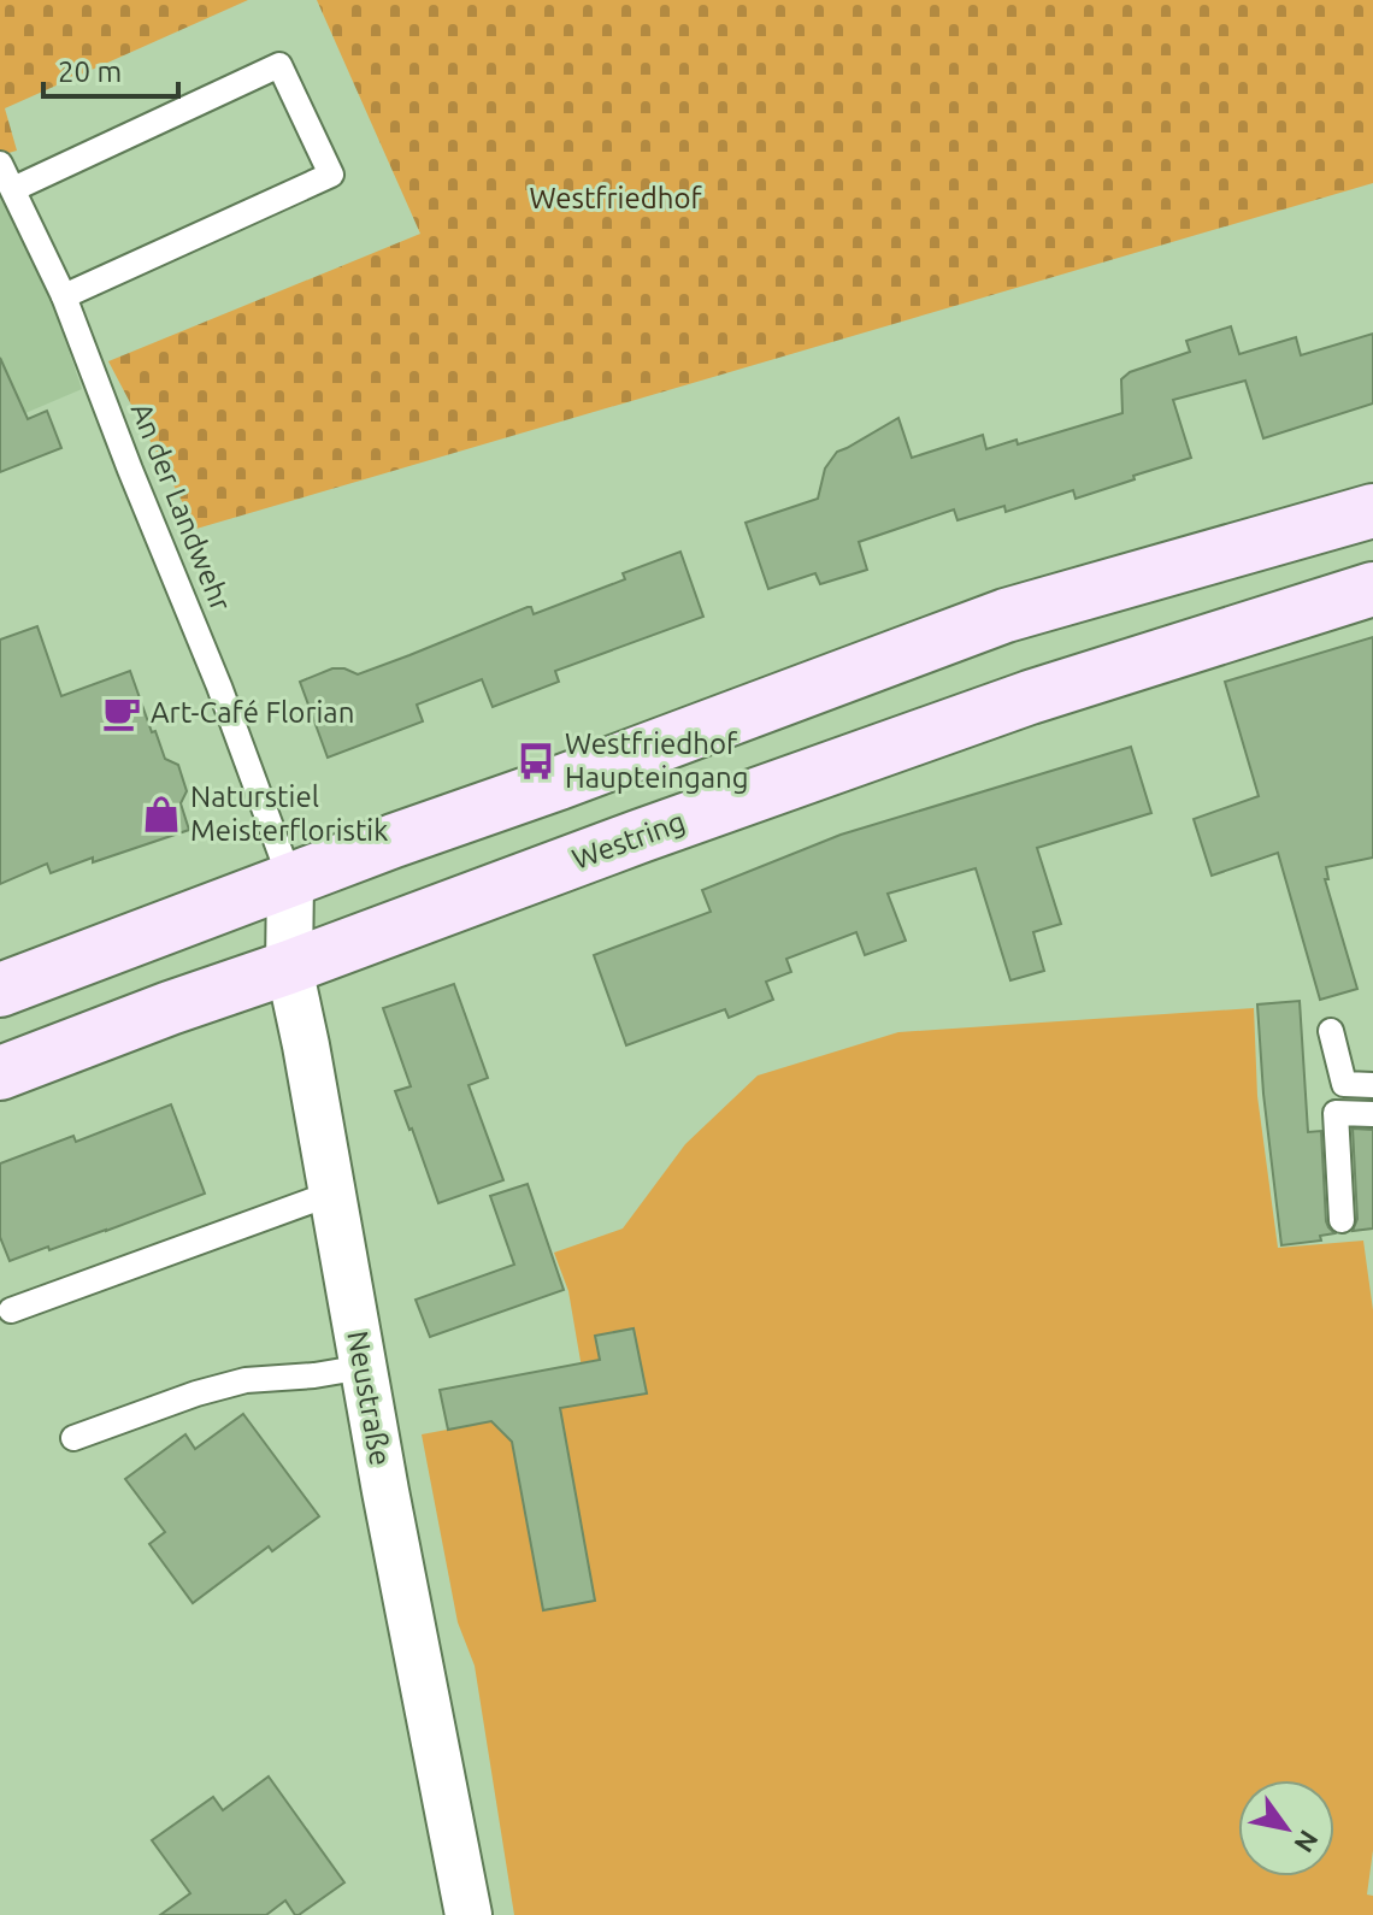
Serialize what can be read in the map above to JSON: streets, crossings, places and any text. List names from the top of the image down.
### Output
{
  "streets": {
    "main road": ["Westring"],
    "street": ["Neustraße"],
    "lane": ["An der Landwehr"]
  },
  "crossings": [
    ["An der Landwehr", "Neustraße"],
    ["Westring", "Neustraße"]
  ],
  "parks": ["Westfriedhof"],
  "places": {
    "cafe": ["Art-Café Florian"],
    "bus stop": ["Westfriedhof Haupteingang"],
    "shop": ["Naturstiel Meisterfloristik"]
  },
  "scale_bar": "20 m",
  "north": "bottom right"
}
